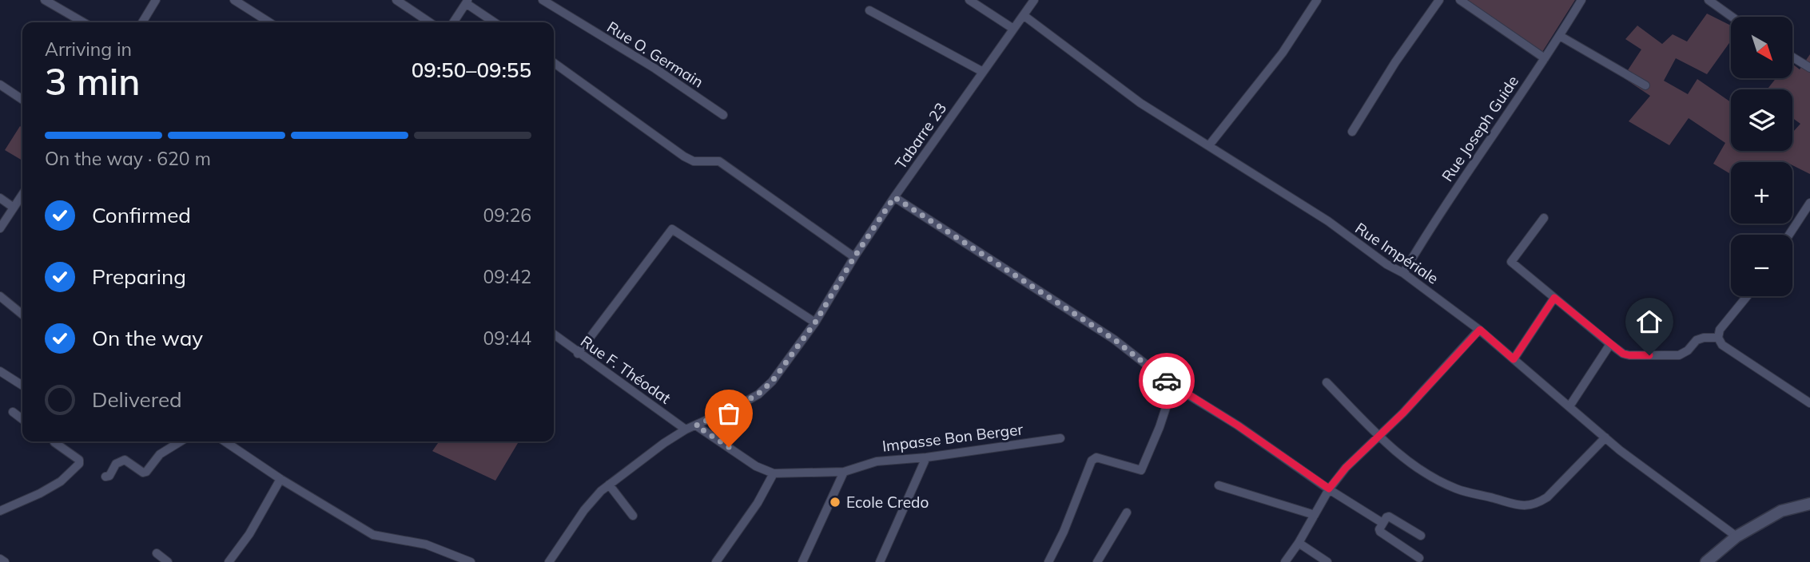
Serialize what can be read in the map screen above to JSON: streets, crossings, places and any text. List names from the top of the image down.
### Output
{
  "streets": {
    "street": [
      "Rue O. Germain",
      "Rue Joseph Guide",
      "Tabarre 23",
      "Rue Impériale",
      "Rue F. Théodat",
      "Impasse Bon Berger"
    ]
  },
  "crossings": [
    ["Rue Joseph Guide", "Rue Impériale"],
    ["Tabarre 23", "Rue Impériale"],
    ["Tabarre 23", "Rue F. Théodat"],
    ["Tabarre 23", "Impasse Bon Berger"]
  ],
  "places": ["Ecole Credo"],
  "north": "bottom right",
  "page": {
    "map_buttons": ["+", "−"],
    "heading": ["3 min", "Arriving in", "09:50–09:55"],
    "bar": "On the way · 620 m",
    "list": [
      ["Confirmed", "09:26"],
      ["Preparing", "09:42"],
      ["On the way", "09:44"],
      "Delivered"
    ]
  }
}
